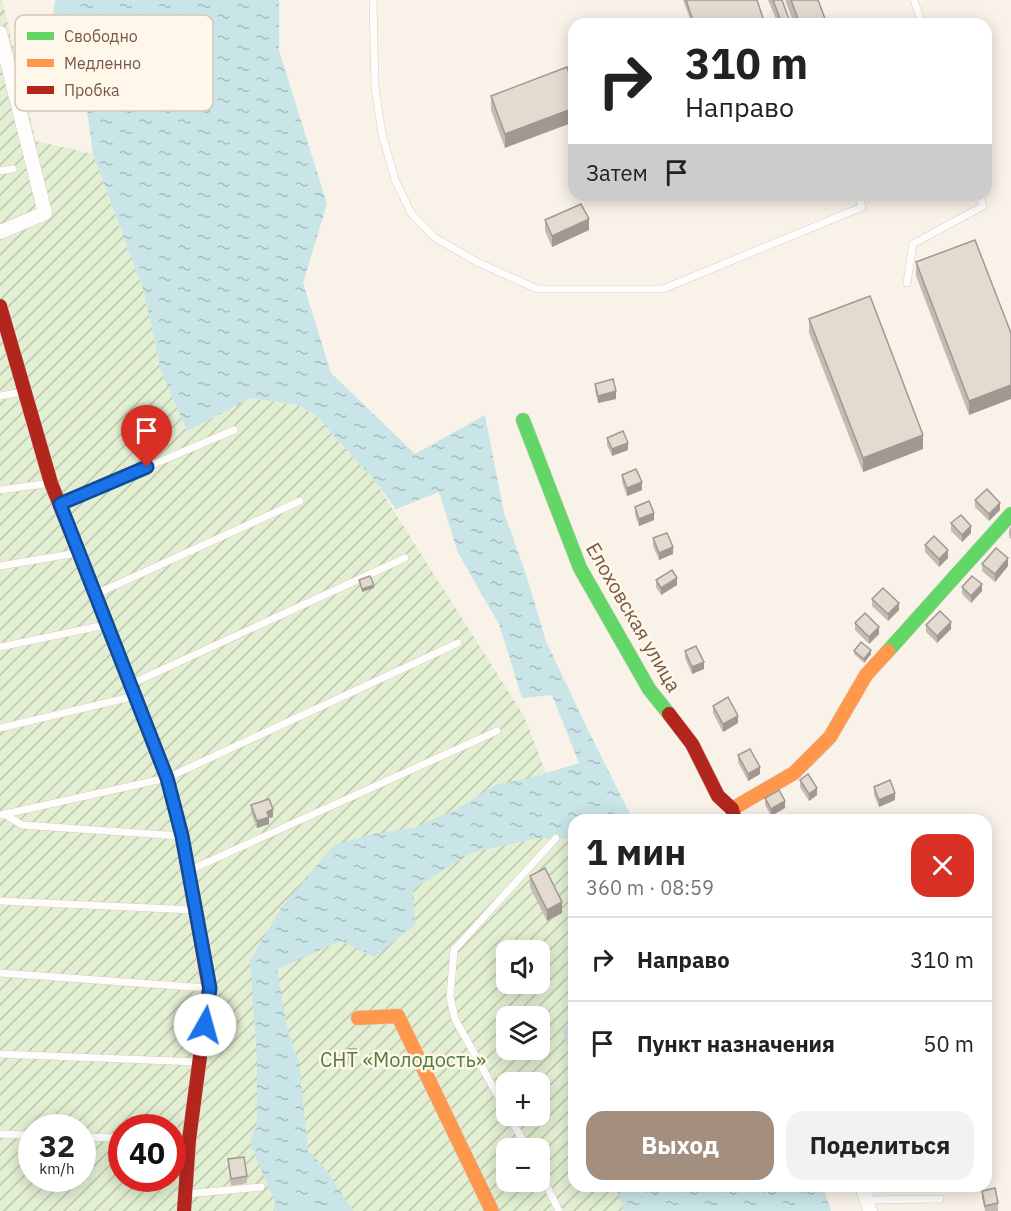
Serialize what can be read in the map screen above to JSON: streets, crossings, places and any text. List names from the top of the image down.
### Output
{
  "streets": {
    "street": ["Елоховская улица"]
  },
  "parks": ["СНТ «Молодость»"],
  "legend": ["Свободно", "Медленно", "Пробка"],
  "page": {
    "turn": ["310 m", "Направо"],
    "then": "Затем",
    "heading": ["1 мин", "360 m · 08:59"],
    "list": [
      {
        "name": "Направо",
        "value": "310 m"
      },
      {
        "name": "Пункт назначения",
        "value": "50 m"
      }
    ],
    "map_buttons": ["+", "−"],
    "buttons": ["Выход", "Поделиться"],
    "speed": "32 km/h",
    "limit": "40"
  }
}
